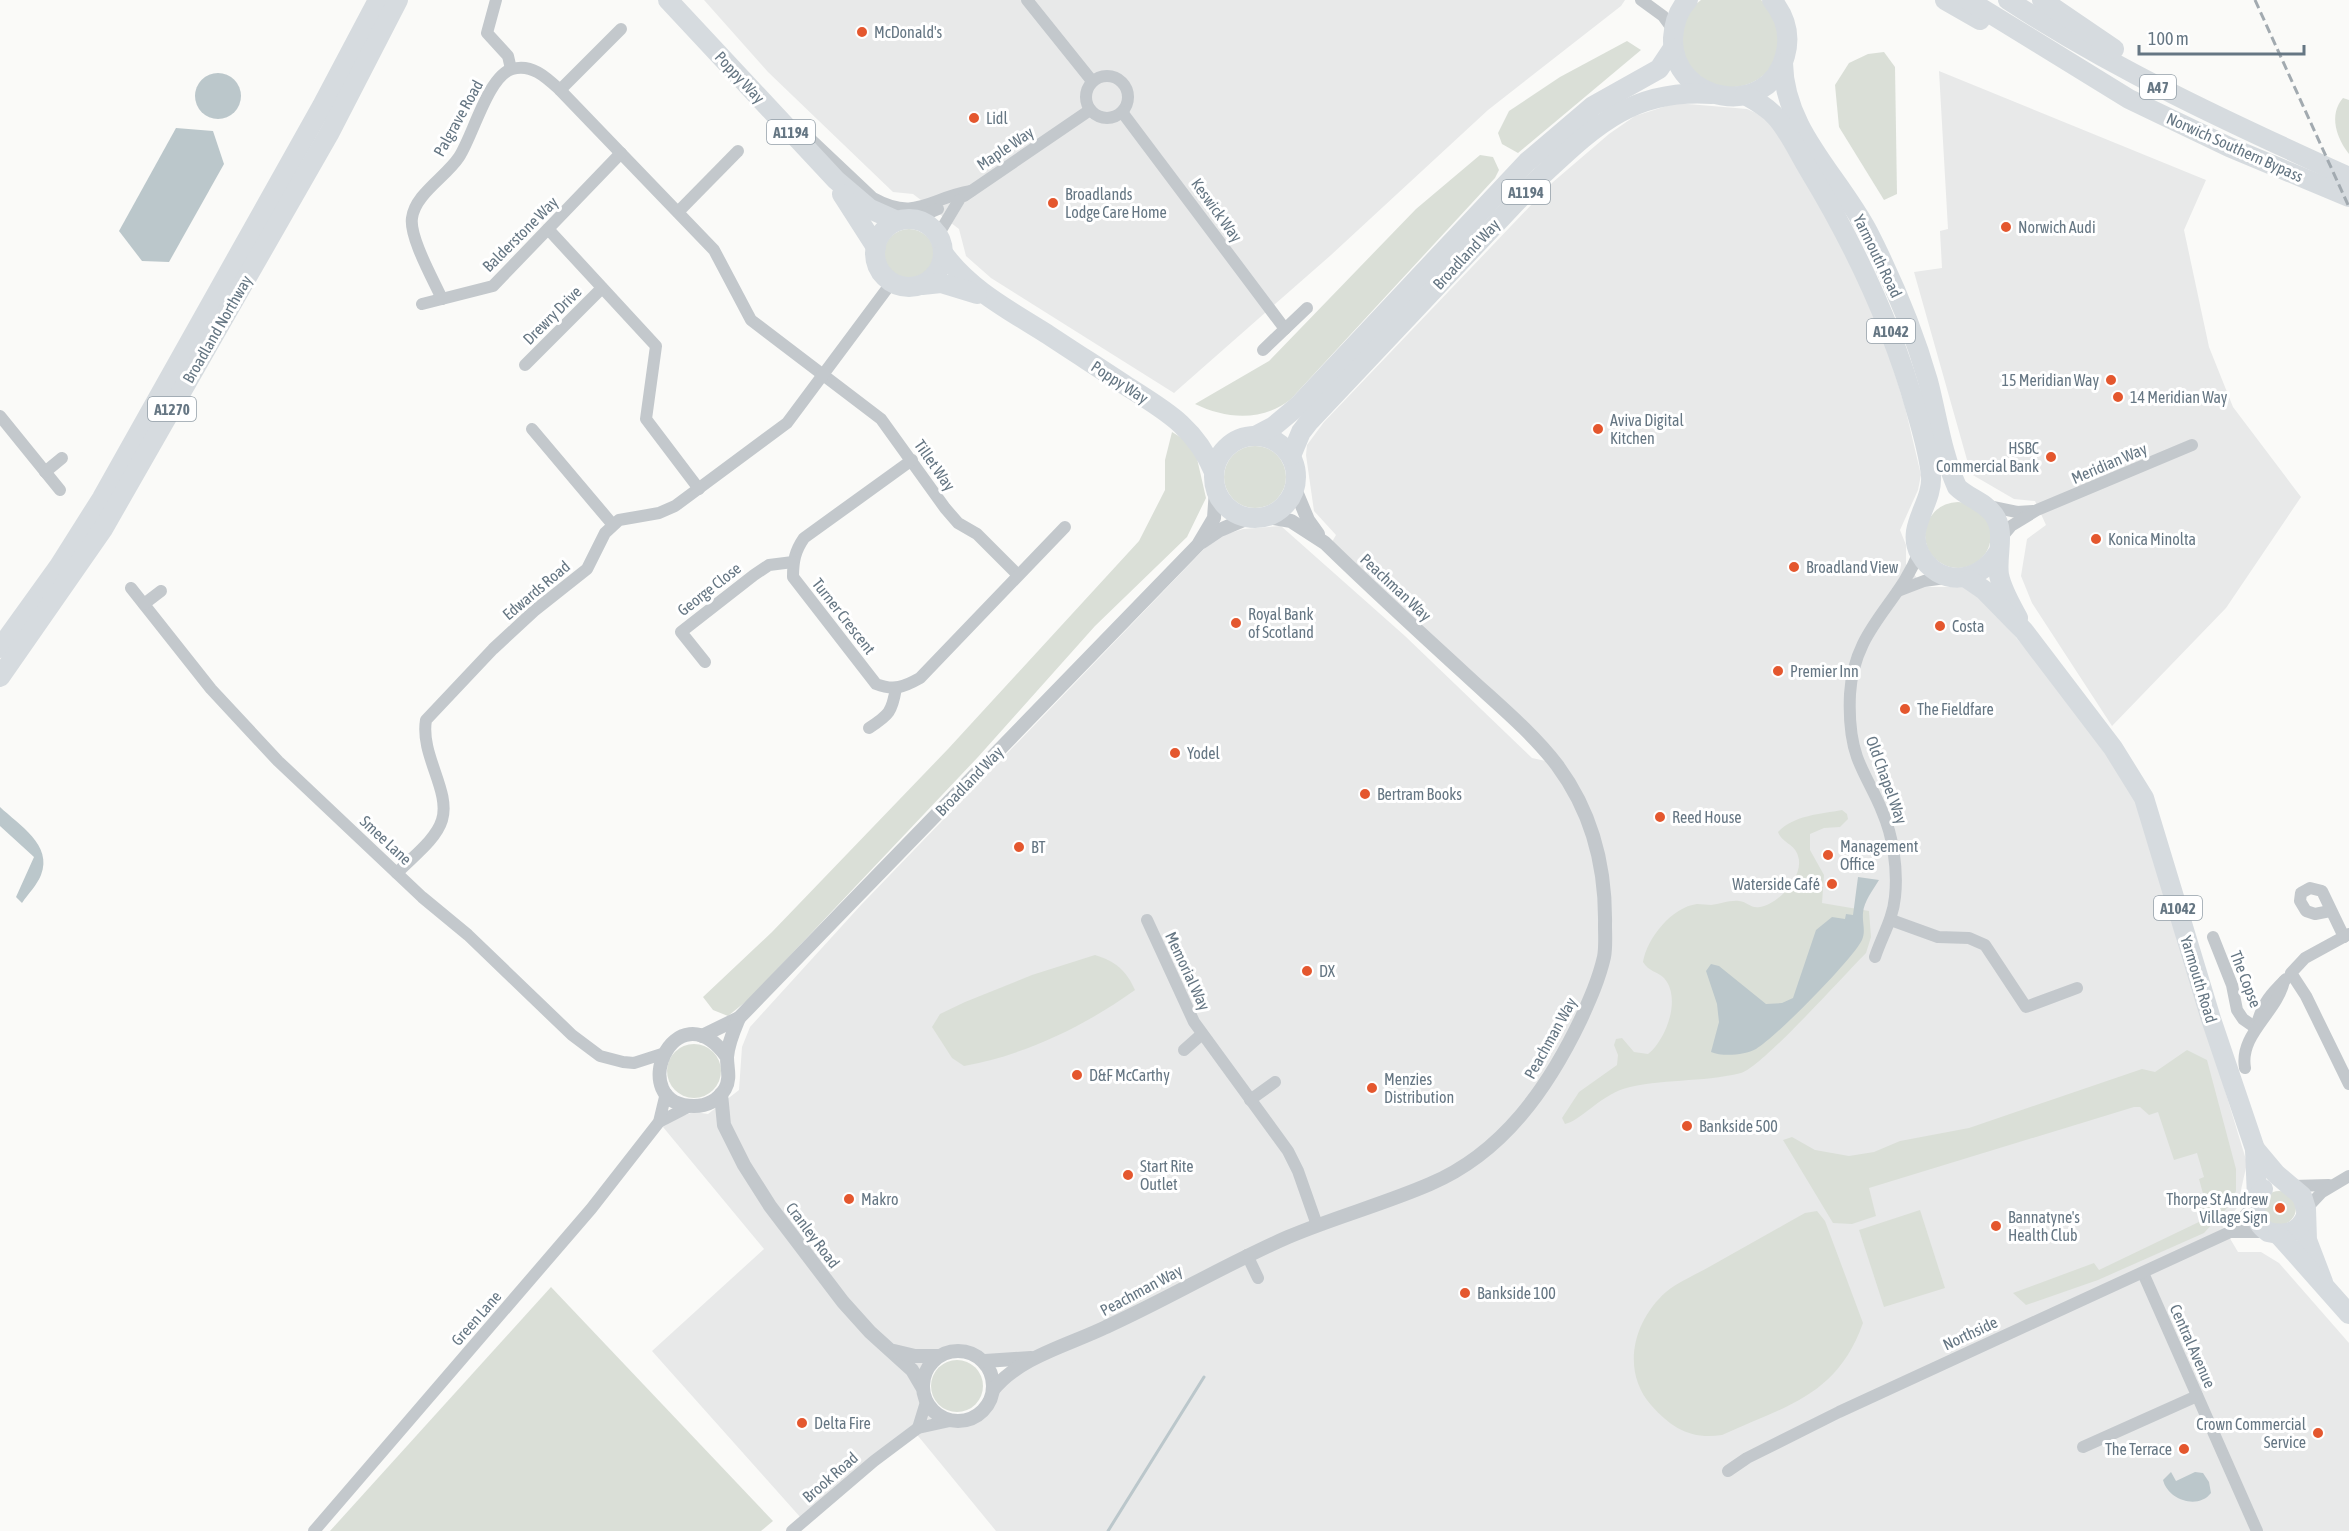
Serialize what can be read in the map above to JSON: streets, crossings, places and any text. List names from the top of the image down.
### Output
{
  "streets": {
    "highway": [
      "Poppy Way",
      "A47",
      "A1194",
      "Norwich Southern Bypass",
      "Broadland Way",
      "Yarmouth Road",
      "Broadland Northway",
      "A1042",
      "A1270"
    ],
    "street": [
      "Palgrave Road",
      "Maple Way",
      "Keswick Way",
      "Balderstone Way",
      "Drewry Drive",
      "Meridian Way",
      "Tillet Way",
      "Peachman Way",
      "George Close",
      "Edwards Road",
      "Turner Crescent",
      "Old Chapel Way",
      "Smee Lane",
      "Memorial Way",
      "The Copse",
      "Cranley Road",
      "Green Lane",
      "Northside",
      "Central Avenue",
      "Brook Road"
    ]
  },
  "crossings": [
    ["Poppy Way", "Maple Way"],
    ["Poppy Way", "Broadland Way"],
    ["Poppy Way", "Peachman Way"],
    ["A47", "Norwich Southern Bypass"],
    ["Palgrave Road", "Balderstone Way"],
    ["Maple Way", "Keswick Way"],
    ["Balderstone Way", "Drewry Drive"],
    ["Broadland Way", "Yarmouth Road"],
    ["Broadland Way", "Peachman Way"],
    ["Broadland Way", "Smee Lane"],
    ["Broadland Way", "Cranley Road"],
    ["Broadland Way", "Green Lane"],
    ["Yarmouth Road", "Meridian Way"],
    ["Yarmouth Road", "Old Chapel Way"],
    ["Yarmouth Road", "Northside"],
    ["Meridian Way", "Old Chapel Way"],
    ["Peachman Way", "Memorial Way"],
    ["Peachman Way", "Cranley Road"],
    ["Peachman Way", "Brook Road"],
    ["George Close", "Turner Crescent"],
    ["Edwards Road", "Smee Lane"],
    ["Smee Lane", "Cranley Road"],
    ["Smee Lane", "Green Lane"],
    ["Cranley Road", "Green Lane"],
    ["Cranley Road", "Brook Road"],
    ["Northside", "Central Avenue"]
  ],
  "places": [
    "McDonald's",
    "Lidl",
    "Broadlands Lodge Care Home",
    "Norwich Audi",
    "15 Meridian Way",
    "14 Meridian Way",
    "Aviva Digital Kitchen",
    "HSBC Commercial Bank",
    "Konica Minolta",
    "Broadland View",
    "Royal Bank of Scotland",
    "Costa",
    "Premier Inn",
    "The Fieldfare",
    "Yodel",
    "Bertram Books",
    "Reed House",
    "BT",
    "Management Office",
    "Waterside Café",
    "DX",
    "D&F McCarthy",
    "Menzies Distribution",
    "Bankside 500",
    "Start Rite Outlet",
    "Makro",
    "Thorpe St Andrew Village Sign",
    "Bannatyne's Health Club",
    "Bankside 100",
    "Delta Fire",
    "Crown Commercial Service",
    "The Terrace"
  ],
  "scale_bar": "100 m"
}
